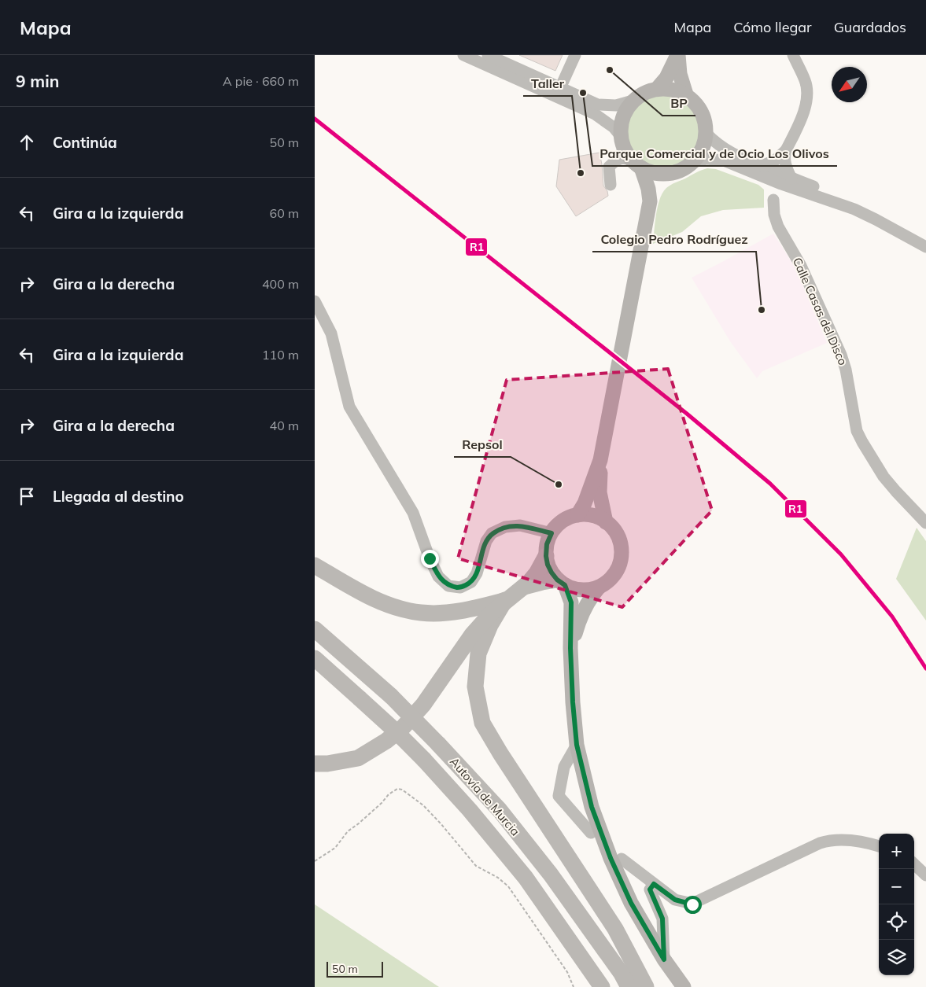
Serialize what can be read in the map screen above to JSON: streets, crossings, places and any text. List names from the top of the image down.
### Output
{
  "streets": {
    "highway": ["Autovía de Murcia"],
    "street": ["Calle Casas del Disco"]
  },
  "places": [
    "BP",
    "Parque Comercial y de Ocio Los Olivos",
    "Taller",
    "Colegio Pedro Rodríguez",
    "Repsol"
  ],
  "lines": ["transit line R1"],
  "scale_bar": "50 m",
  "north": "bottom left",
  "page": {
    "header": "Mapa",
    "nav": ["Mapa", "Cómo llegar", "Guardados"],
    "heading": ["9 min", "A pie · 660 m"],
    "list": [
      ["Continúa", "50 m"],
      ["Gira a la izquierda", "60 m"],
      ["Gira a la derecha", "400 m"],
      ["Gira a la izquierda", "110 m"],
      ["Gira a la derecha", "40 m"],
      "Llegada al destino"
    ],
    "map_buttons": ["+", "−"],
    "scale": "50 m"
  }
}
